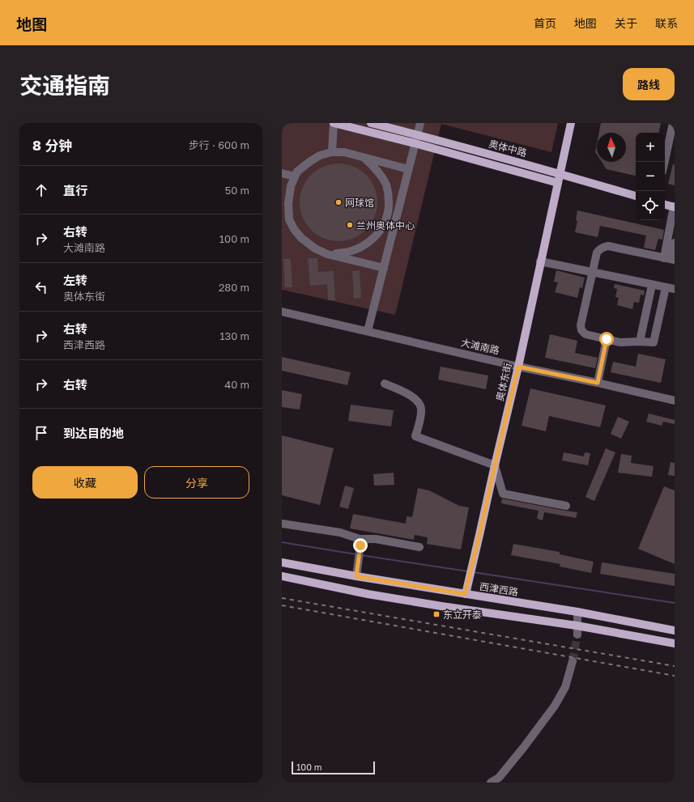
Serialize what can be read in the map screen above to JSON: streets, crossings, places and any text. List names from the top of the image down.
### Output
{
  "streets": {
    "main road": ["奥体中路", "奥体东街", "西津西路"],
    "street": ["大滩南路"]
  },
  "crossings": [
    ["奥体中路", "奥体东街"],
    ["大滩南路", "奥体东街"],
    ["奥体东街", "西津西路"]
  ],
  "places": {
    "other": ["网球馆", "兰州奥体中心"],
    "transit": ["东立开泰"]
  },
  "scale_bar": "100 m",
  "north": "top",
  "page": {
    "header": "地图",
    "nav": [
      "首页",
      "地图",
      "关于",
      "联系"
    ],
    "title": "交通指南",
    "buttons": [
      "路线",
      ["收藏", "分享"]
    ],
    "heading": ["8 分钟", "步行 · 600 m"],
    "map_buttons": ["+", "−"],
    "list": [
      ["直行", "50 m"],
      ["右转", "大滩南路", "100 m"],
      ["左转", "奥体东街", "280 m"],
      ["右转", "西津西路", "130 m"],
      ["右转", "40 m"],
      "到达目的地"
    ],
    "scale": "100 m"
  }
}
